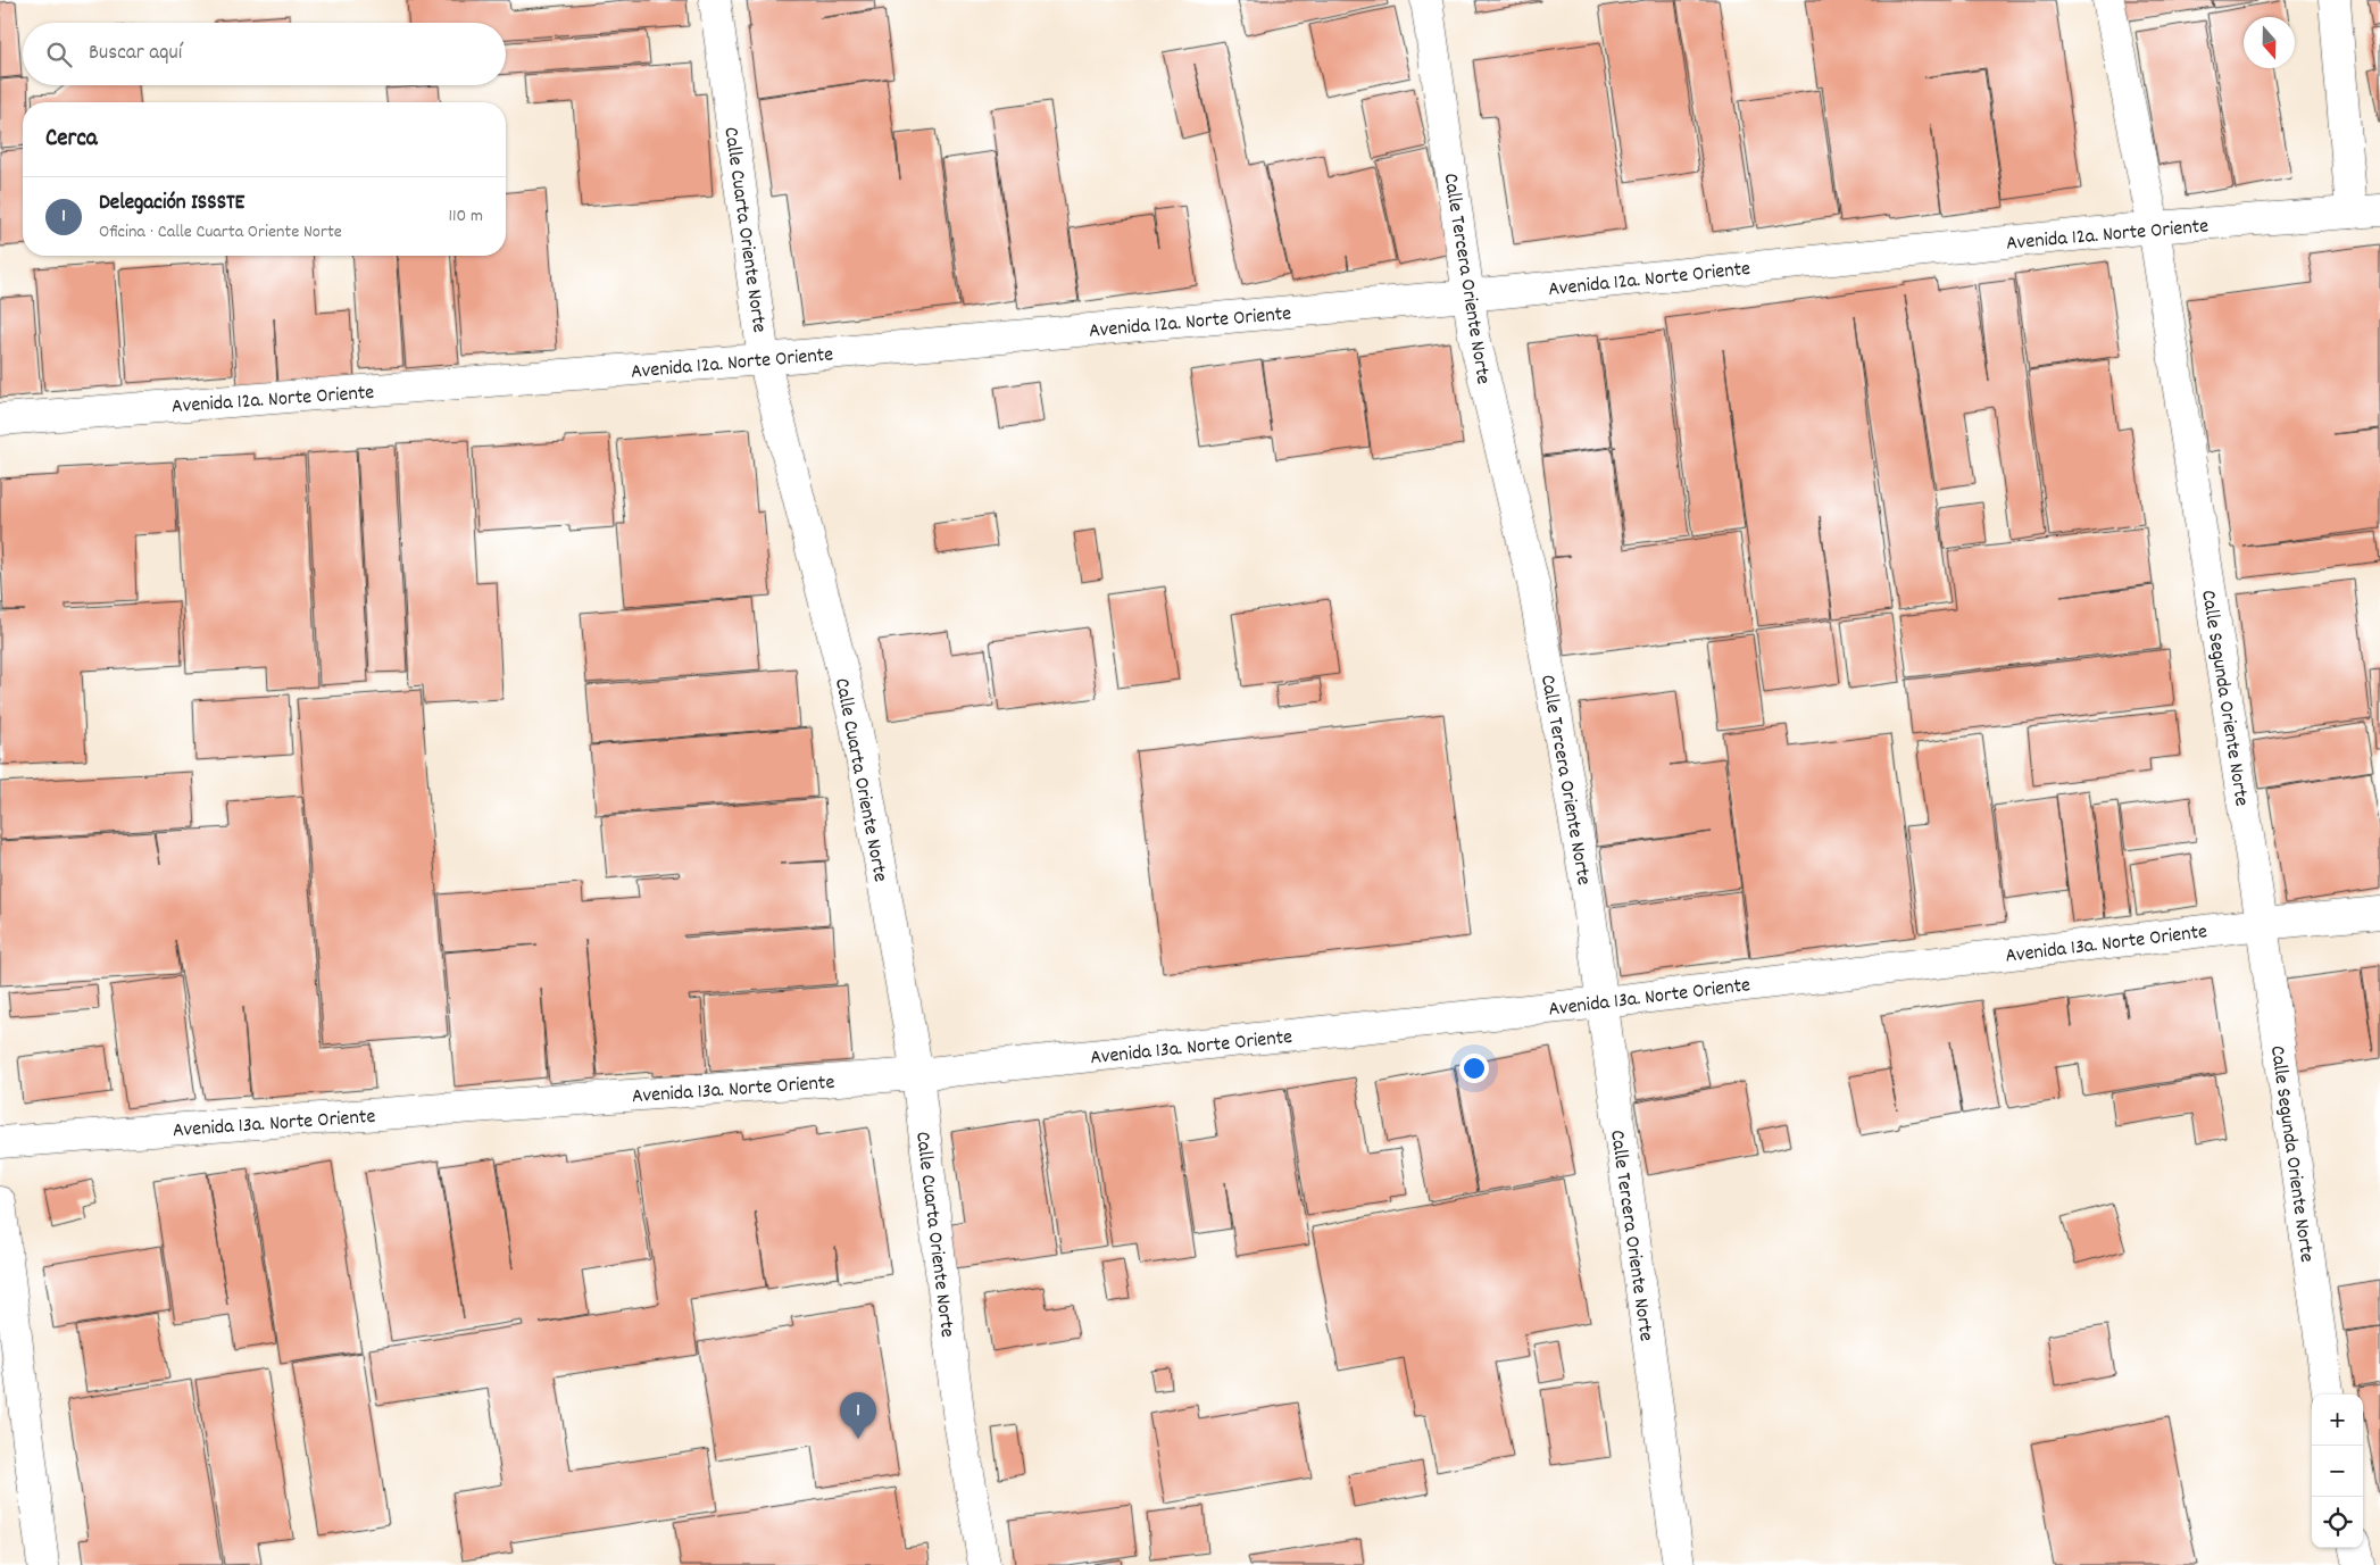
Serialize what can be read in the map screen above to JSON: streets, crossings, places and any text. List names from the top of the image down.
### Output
{
  "streets": {
    "street": [
      "Calle Cuarta Oriente Norte",
      "Avenida 12a. Norte Oriente",
      "Calle Tercera Oriente Norte",
      "Calle Segunda Oriente Norte",
      "Avenida 13a. Norte Oriente"
    ]
  },
  "crossings": [
    ["Calle Cuarta Oriente Norte", "Avenida 12a. Norte Oriente"],
    ["Calle Cuarta Oriente Norte", "Avenida 13a. Norte Oriente"],
    ["Avenida 12a. Norte Oriente", "Calle Tercera Oriente Norte"],
    ["Avenida 12a. Norte Oriente", "Calle Segunda Oriente Norte"],
    ["Calle Tercera Oriente Norte", "Avenida 13a. Norte Oriente"],
    ["Calle Segunda Oriente Norte", "Avenida 13a. Norte Oriente"]
  ],
  "north": "bottom",
  "page": {
    "search": "Buscar aquí",
    "heading": "Cerca",
    "list": [
      {
        "mark": "1",
        "name": "Delegación ISSSTE",
        "note": "Oficina · Calle Cuarta Oriente Norte",
        "value": "110 m"
      }
    ],
    "pins": "1",
    "map_buttons": ["+", "−"]
  }
}
